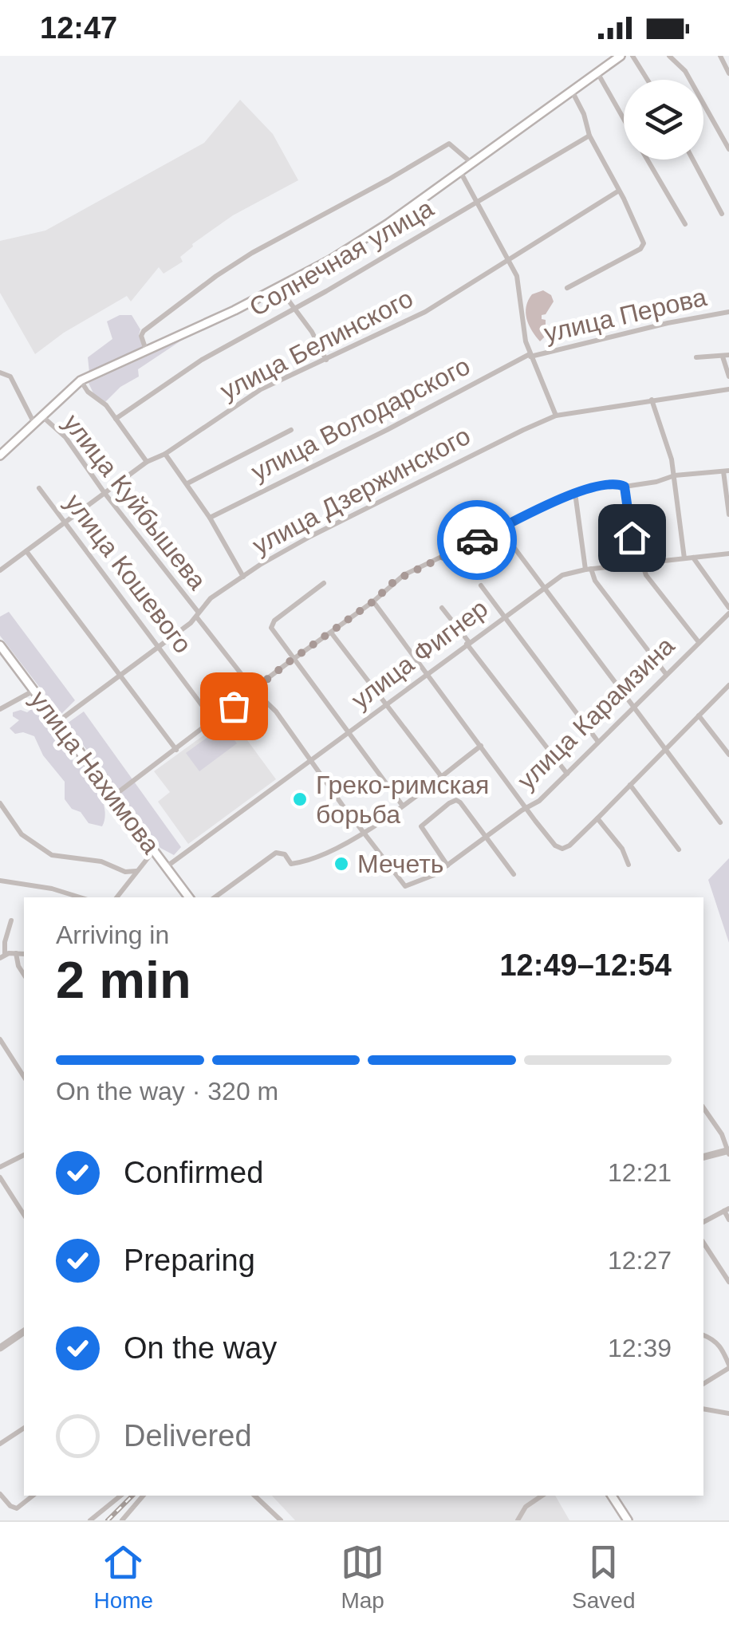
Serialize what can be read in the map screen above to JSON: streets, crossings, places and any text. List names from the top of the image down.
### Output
{
  "streets": {
    "main road": ["улица Нахимова"],
    "street": [
      "Солнечная улица",
      "улица Перова",
      "улица Белинского",
      "улица Володарского",
      "улица Дзержинского",
      "улица Куйбышева",
      "улица Кошевого",
      "улица Фигнер",
      "улица Карамзина"
    ]
  },
  "crossings": [
    ["улица Перова", "улица Володарского"],
    ["улица Белинского", "улица Куйбышева"],
    ["улица Белинского", "улица Кошевого"],
    ["улица Дзержинского", "улица Куйбышева"],
    ["улица Дзержинского", "улица Кошевого"],
    ["улица Дзержинского", "улица Нахимова"],
    ["улица Куйбышева", "улица Фигнер"],
    ["улица Куйбышева", "улица Карамзина"],
    ["улица Фигнер", "улица Нахимова"]
  ],
  "places": ["Греко-римская борьба", "Мечеть"],
  "page": {
    "status": "12:47",
    "heading": ["2 min", "Arriving in", "12:49–12:54"],
    "bar": "On the way · 320 m",
    "list": [
      ["Confirmed", "12:21"],
      ["Preparing", "12:27"],
      ["On the way", "12:39"],
      "Delivered"
    ],
    "tabs": ["Home", "Map", "Saved"]
  }
}
